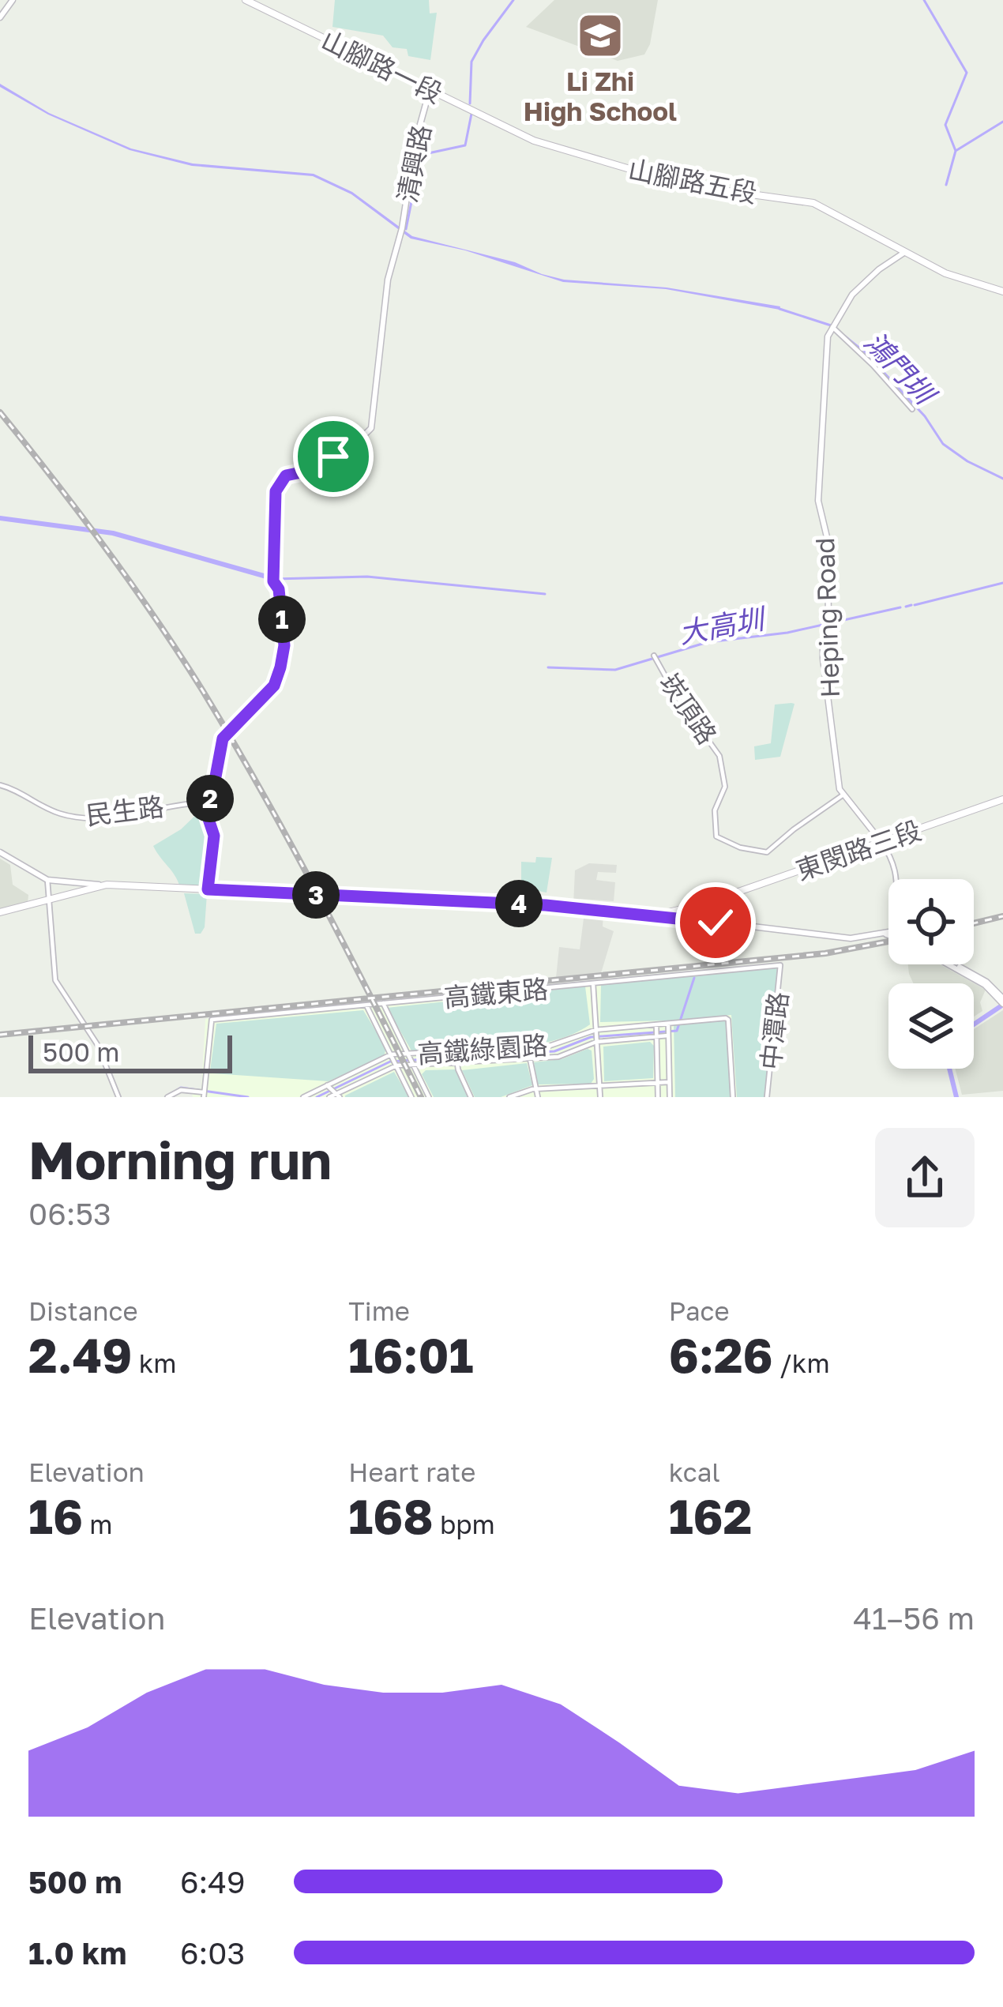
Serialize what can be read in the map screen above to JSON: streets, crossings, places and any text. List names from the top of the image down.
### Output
{
  "streets": {
    "main road": ["山腳路一段", "山腳路五段", "東閔路三段"],
    "street": [
      "清興路",
      "Heping Road",
      "崁頂路",
      "民生路",
      "高鐵東路",
      "中潭路",
      "高鐵綠園路"
    ]
  },
  "crossings": [
    ["山腳路一段", "清興路"],
    ["山腳路一段", "山腳路五段"],
    ["清興路", "民生路"],
    ["山腳路五段", "Heping Road"],
    ["Heping Road", "崁頂路"],
    ["Heping Road", "東閔路三段"],
    ["高鐵東路", "中潭路"]
  ],
  "water": ["鴻門圳", "大高圳"],
  "places": {
    "school or university": ["Li Zhi High School"]
  },
  "scale_bar": "500 m",
  "page": {
    "pins": [
      "1",
      "2",
      "3",
      "4"
    ],
    "scale": "500 m",
    "heading": ["Morning run", "06:53"],
    "stats": [
      ["Distance", "2.49 km"],
      ["Time", "16:01"],
      ["Pace", "6:26 /km"],
      ["Elevation", "16 m"],
      ["Heart rate", "168 bpm"],
      ["kcal", "162"]
    ],
    "chart": ["Elevation", "41–56 m"],
    "list": [
      {
        "name": "500 m",
        "note": "6:49"
      },
      {
        "name": "1.0 km",
        "note": "6:03"
      }
    ]
  }
}
